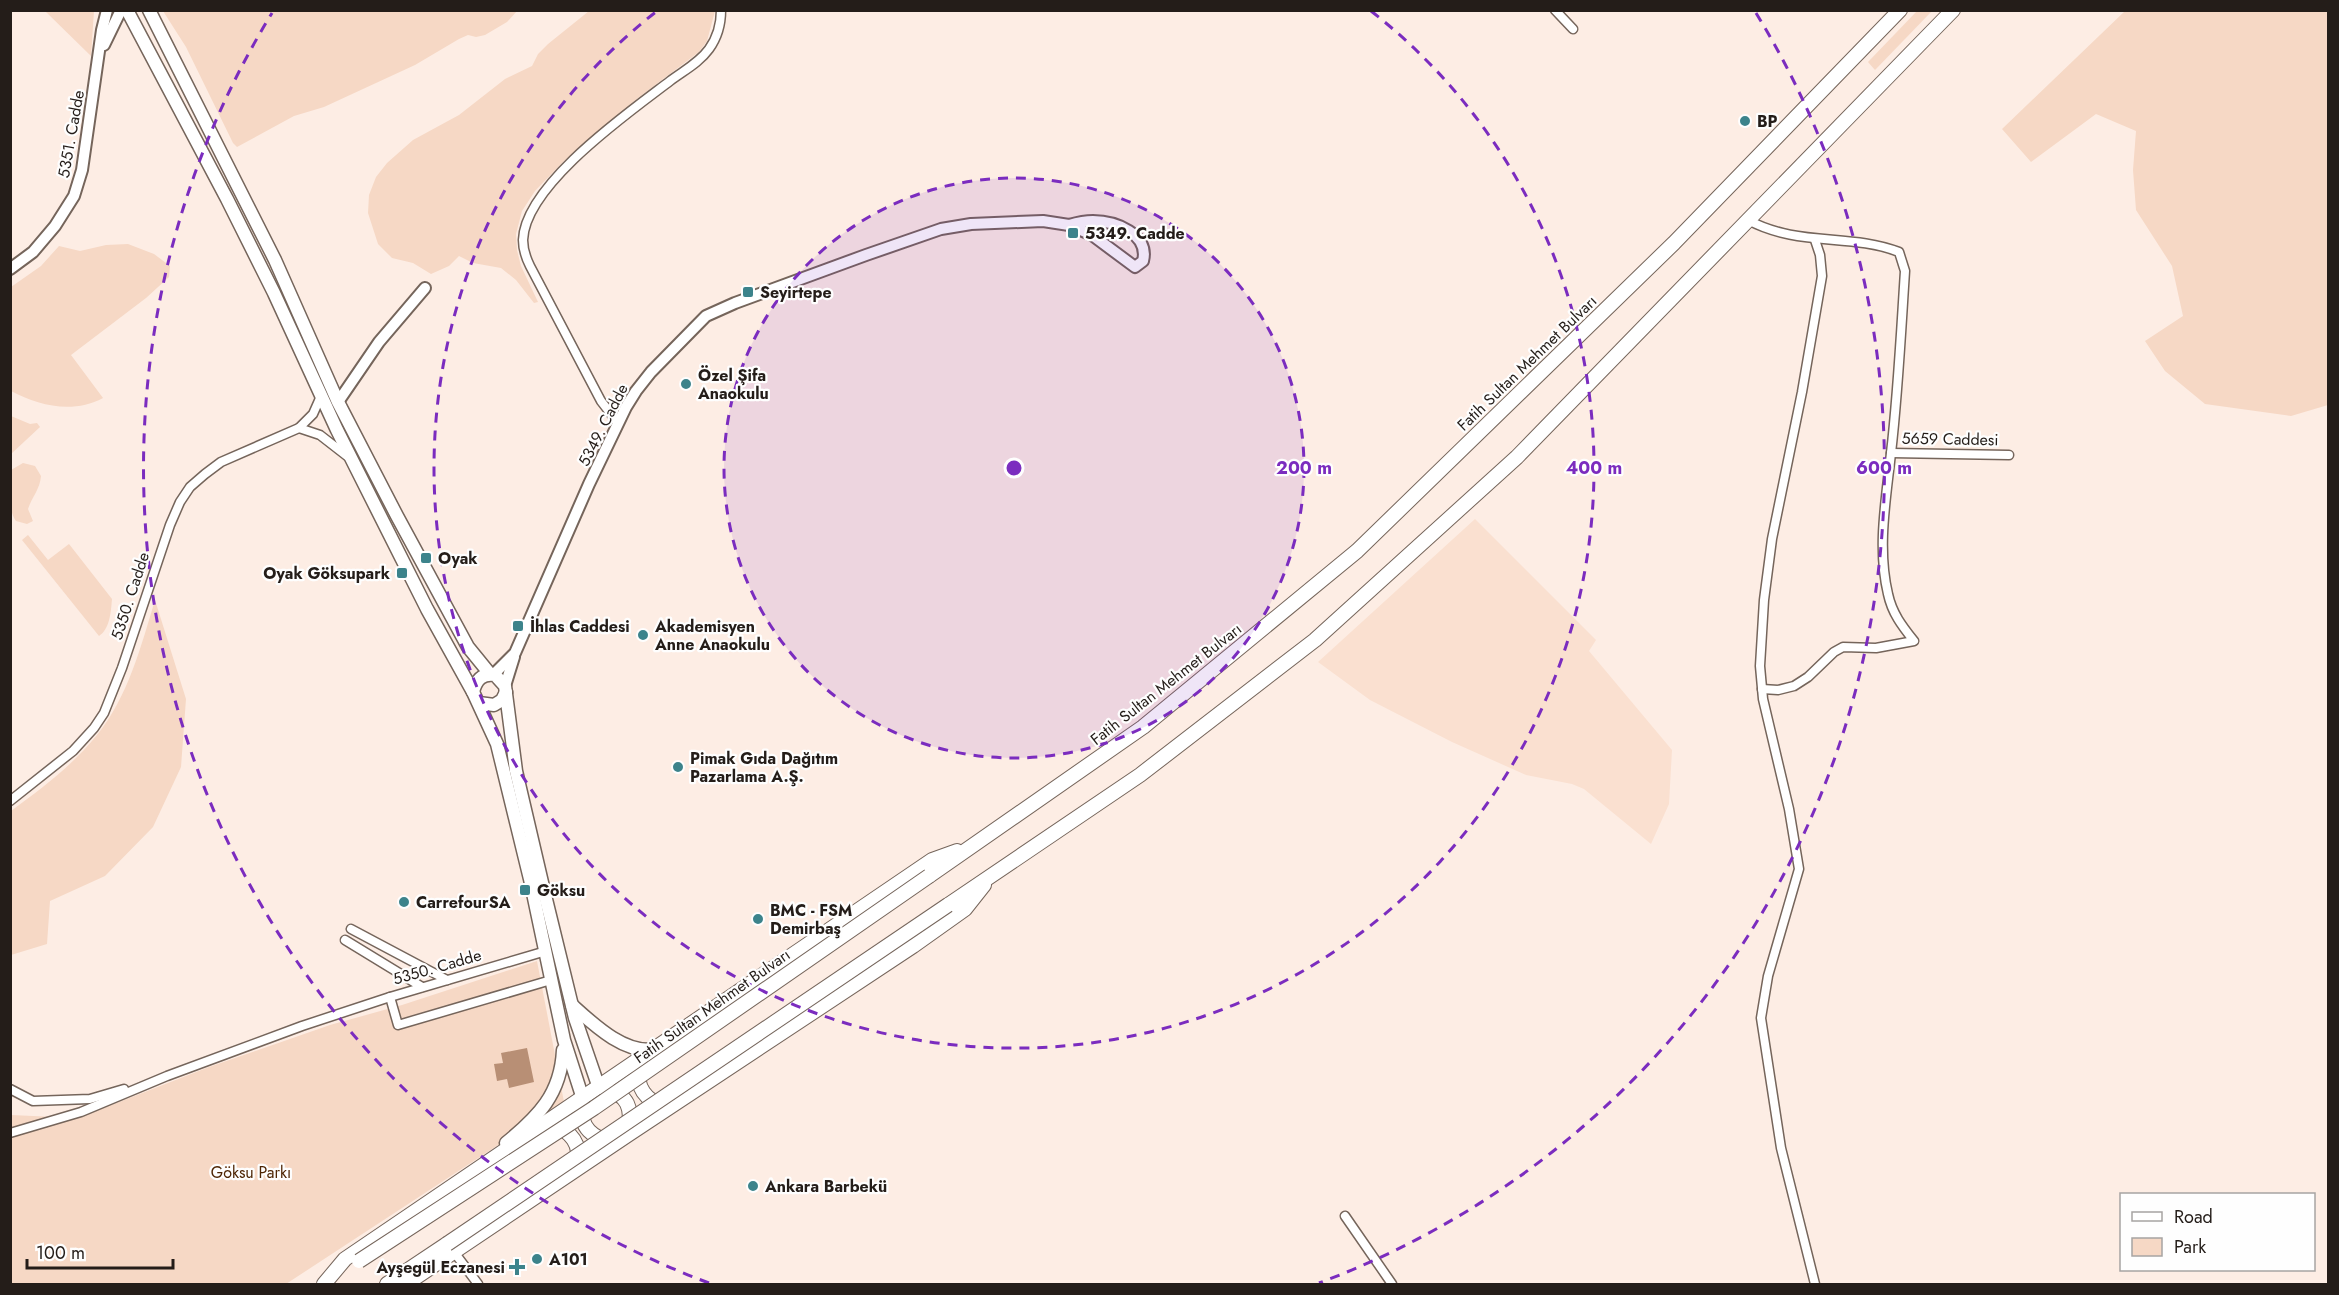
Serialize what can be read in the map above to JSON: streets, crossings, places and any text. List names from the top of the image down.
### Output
{
  "streets": {
    "highway": ["Fatih Sultan Mehmet Bulvarı"],
    "street": [
      "5351. Cadde",
      "5349. Cadde",
      "5659 Caddesi",
      "5350. Cadde"
    ]
  },
  "parks": ["Göksu Parkı"],
  "places": {
    "other": [
      "BP",
      "Özel Şifa Anaokulu",
      "Akademisyen Anne Anaokulu",
      "Pimak Gıda Dağıtım Pazarlama A.Ş.",
      "CarrefourSA",
      "BMC - FSM Demirbaş",
      "Ankara Barbekü",
      "A101"
    ],
    "transit": [
      "5349. Cadde",
      "Seyirtepe",
      "Oyak",
      "Oyak Göksupark",
      "İhlas Caddesi",
      "Göksu"
    ],
    "health": ["Ayşegül Eczanesi"]
  },
  "legend": ["Road", "Park"],
  "scale_bar": "100 m",
  "rings": ["200 m", "400 m", "600 m"]
}
